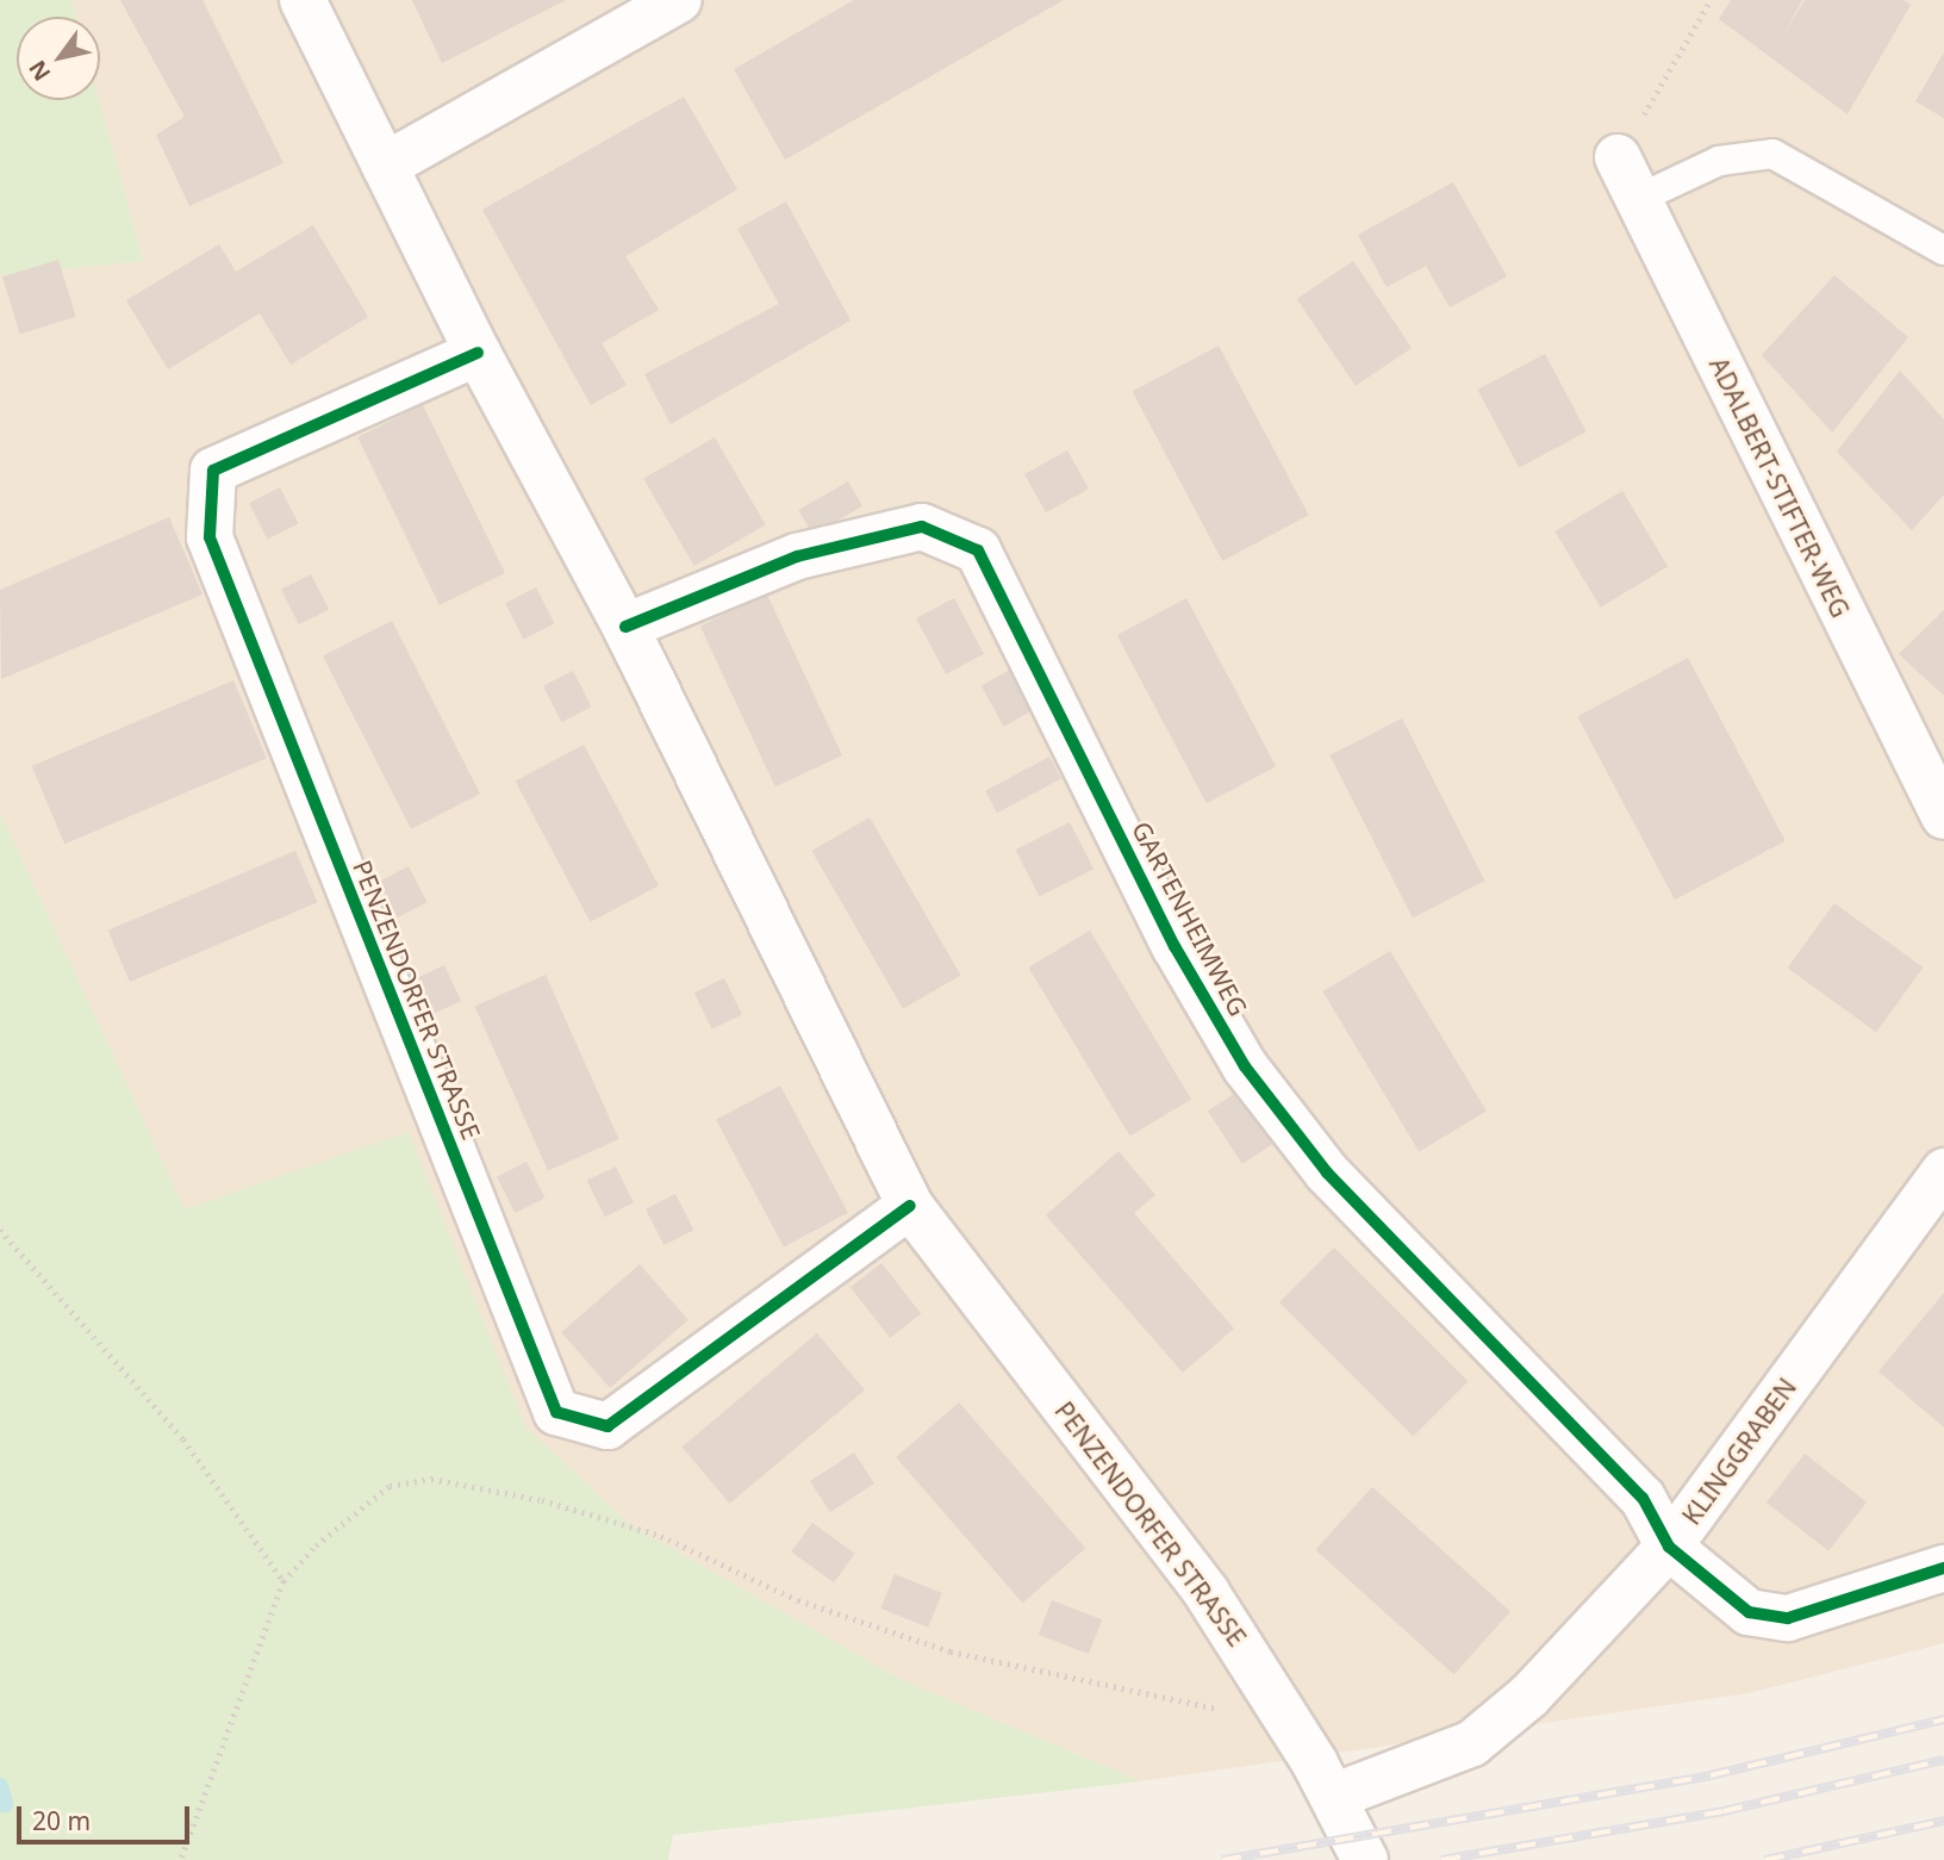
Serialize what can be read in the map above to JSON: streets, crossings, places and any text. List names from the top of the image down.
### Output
{
  "streets": {
    "street": [
      "ADALBERT-STIFTER-WEG",
      "GARTENHEIMWEG",
      "PENZENDORFER STRASSE",
      "KLINGGRABEN"
    ]
  },
  "crossings": [
    ["GARTENHEIMWEG", "PENZENDORFER STRASSE"],
    ["GARTENHEIMWEG", "KLINGGRABEN"],
    ["PENZENDORFER STRASSE", "KLINGGRABEN"]
  ],
  "scale_bar": "20 m",
  "north": "bottom left"
}
